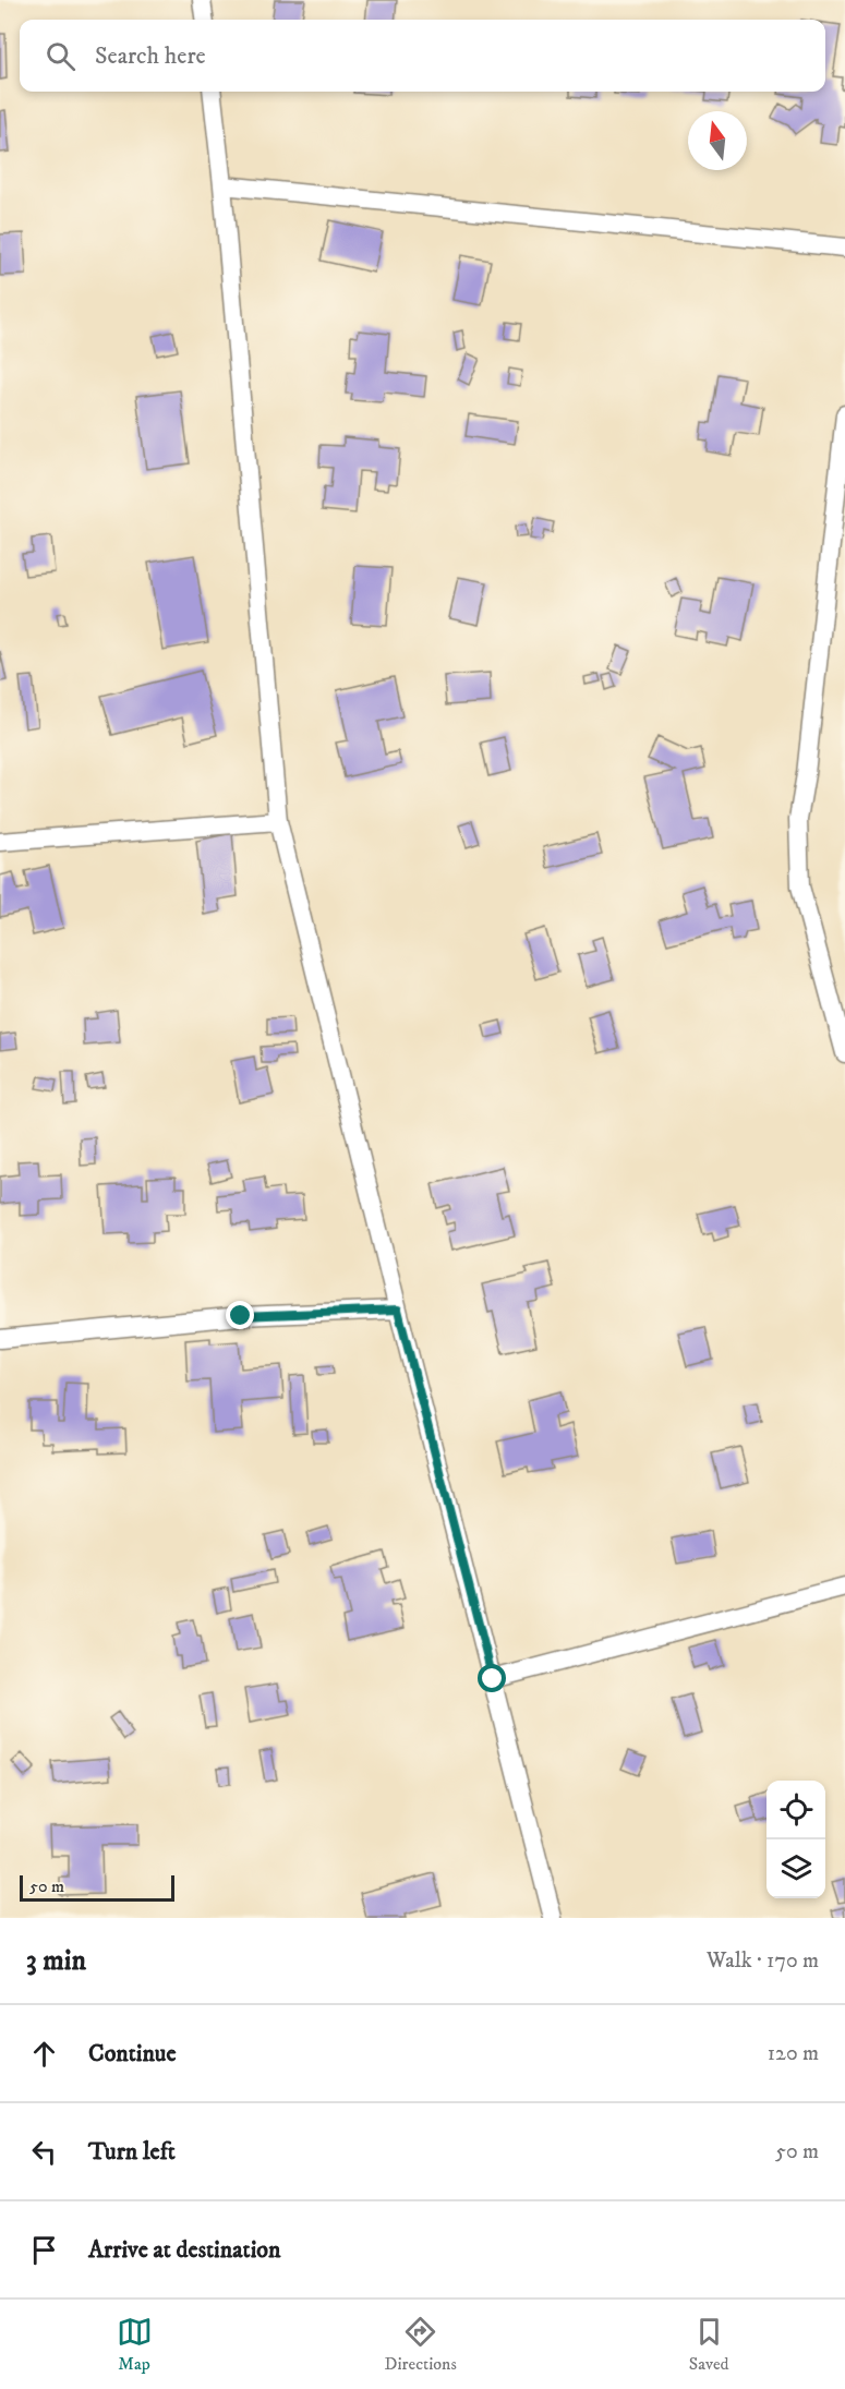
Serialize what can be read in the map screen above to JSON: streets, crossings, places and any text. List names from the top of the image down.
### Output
{
  "scale_bar": "50 m",
  "north": "top",
  "page": {
    "search": "Search here",
    "scale": "50 m",
    "heading": ["3 min", "Walk · 170 m"],
    "list": [
      ["Continue", "120 m"],
      ["Turn left", "50 m"],
      "Arrive at destination"
    ],
    "nav": ["Map", "Directions", "Saved"]
  }
}
